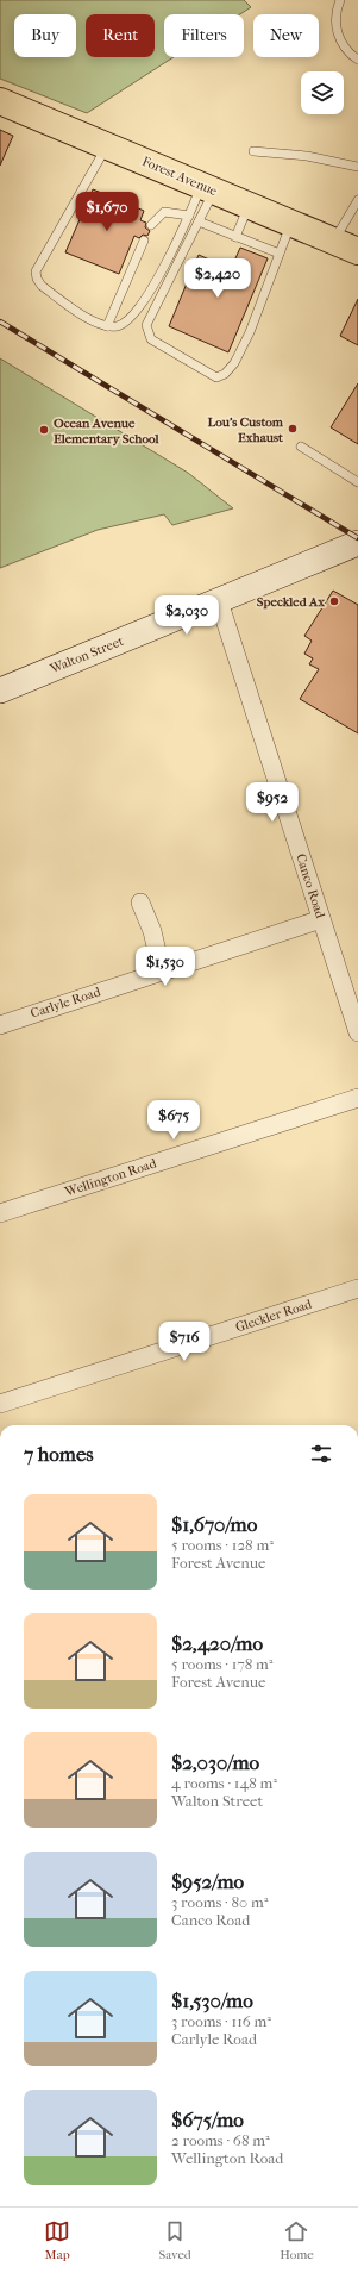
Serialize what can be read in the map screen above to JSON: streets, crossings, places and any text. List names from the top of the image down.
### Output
{
  "streets": {
    "highway": ["Forest Avenue"],
    "street": [
      "Walton Street",
      "Canco Road",
      "Carlyle Road",
      "Wellington Road",
      "Gleckler Road"
    ]
  },
  "crossings": [
    ["Walton Street", "Canco Road"],
    ["Canco Road", "Carlyle Road"]
  ],
  "places": ["Lou's Custom Exhaust", "Ocean Avenue Elementary School", "Speckled Ax"],
  "page": {
    "chip": [
      "Buy",
      "Rent",
      "Filters",
      "New"
    ],
    "price": [
      "$1,670",
      "$2,420",
      "$2,030",
      "$952",
      "$1,530",
      "$675",
      "$716"
    ],
    "heading": "7 homes",
    "list": [
      {
        "name": "$1,670/mo",
        "note": "5 rooms · 128 m² · Forest Avenue"
      },
      {
        "name": "$2,420/mo",
        "note": "5 rooms · 178 m² · Forest Avenue"
      },
      {
        "name": "$2,030/mo",
        "note": "4 rooms · 148 m² · Walton Street"
      },
      {
        "name": "$952/mo",
        "note": "3 rooms · 80 m² · Canco Road"
      },
      {
        "name": "$1,530/mo",
        "note": "3 rooms · 116 m² · Carlyle Road"
      },
      {
        "name": "$675/mo",
        "note": "2 rooms · 68 m² · Wellington Road"
      }
    ],
    "tabs": ["Map", "Saved", "Home"]
  }
}
